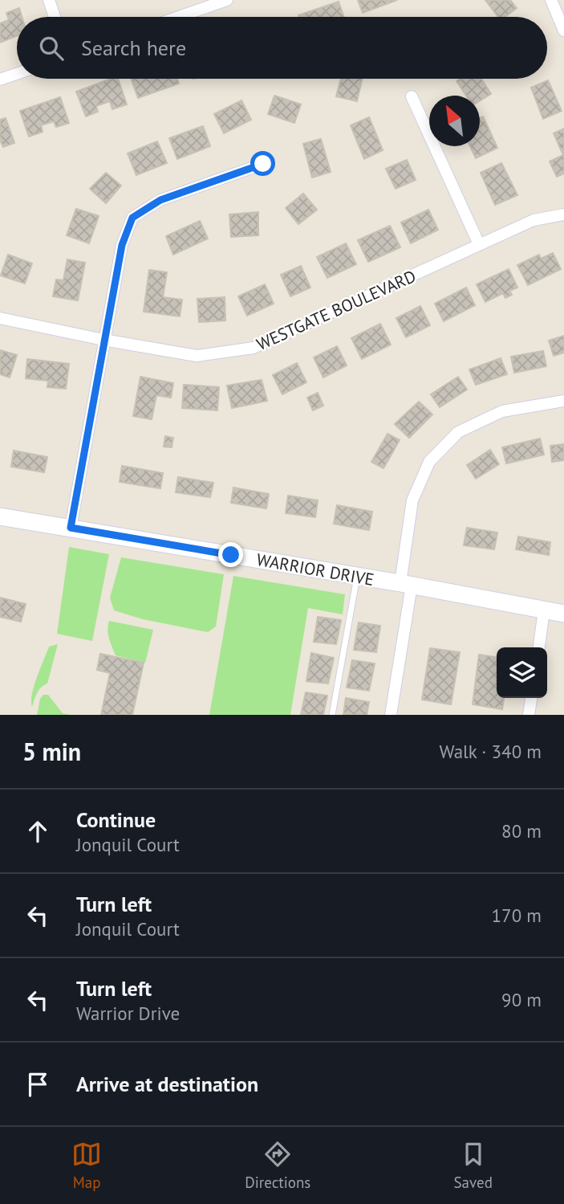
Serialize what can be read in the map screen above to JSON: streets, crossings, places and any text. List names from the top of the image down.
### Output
{
  "streets": {
    "street": ["WESTGATE BOULEVARD", "WARRIOR DRIVE"]
  },
  "north": "top left",
  "page": {
    "search": "Search here",
    "heading": ["5 min", "Walk · 340 m"],
    "list": [
      ["Continue", "Jonquil Court", "80 m"],
      ["Turn left", "Jonquil Court", "170 m"],
      ["Turn left", "Warrior Drive", "90 m"],
      "Arrive at destination"
    ],
    "nav": ["Map", "Directions", "Saved"]
  }
}
